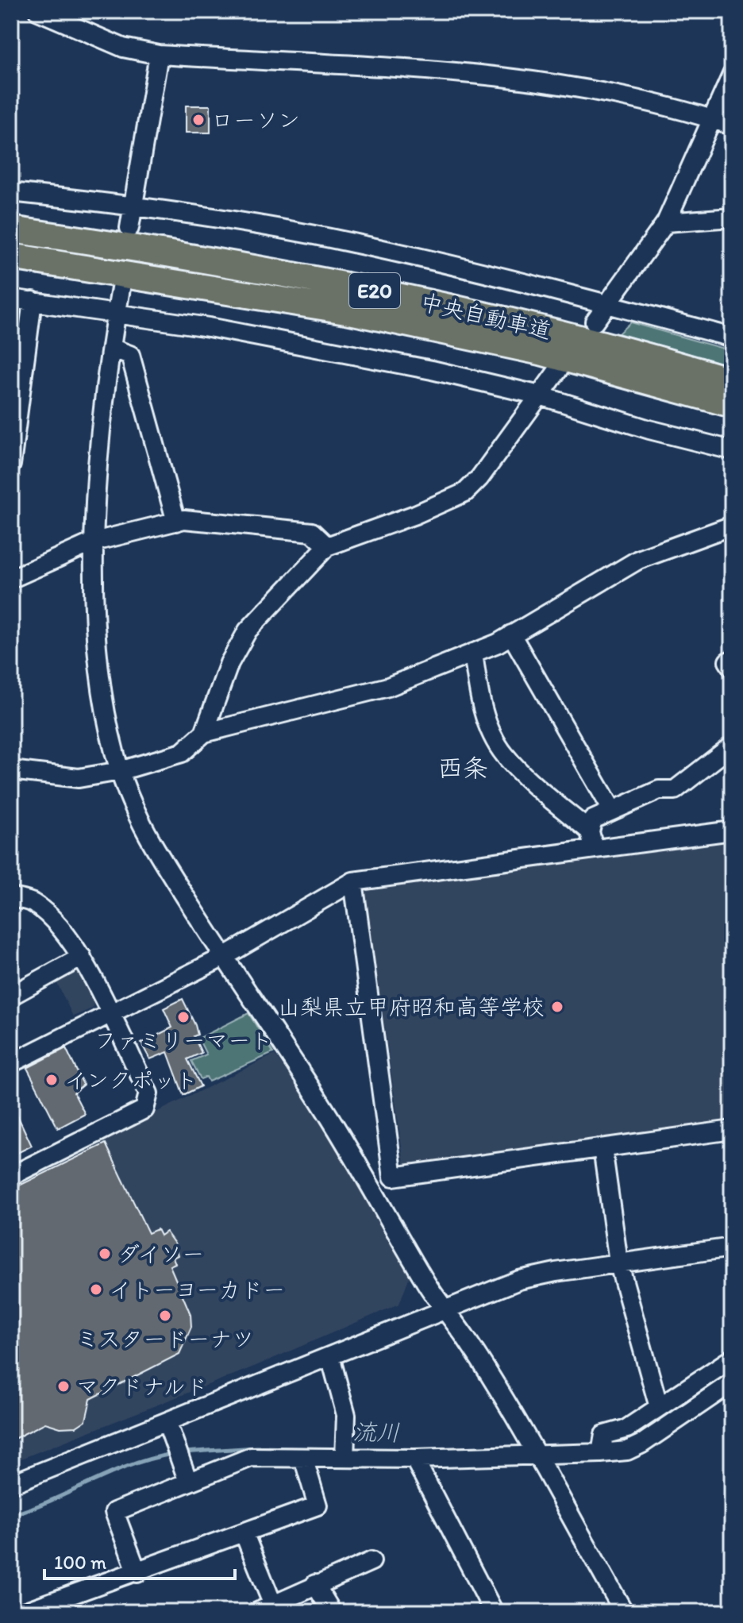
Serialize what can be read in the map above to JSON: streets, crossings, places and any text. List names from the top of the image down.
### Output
{
  "streets": {
    "highway": ["E20", "中央自動車道"]
  },
  "districts": ["西条"],
  "water": ["流川"],
  "places": [
    "ローソン",
    "山梨県立甲府昭和高等学校",
    "ファミリーマート",
    "インクポット",
    "ダイソー",
    "イトーヨーカドー",
    "ミスタードーナツ",
    "マクドナルド"
  ],
  "scale_bar": "100 m"
}
